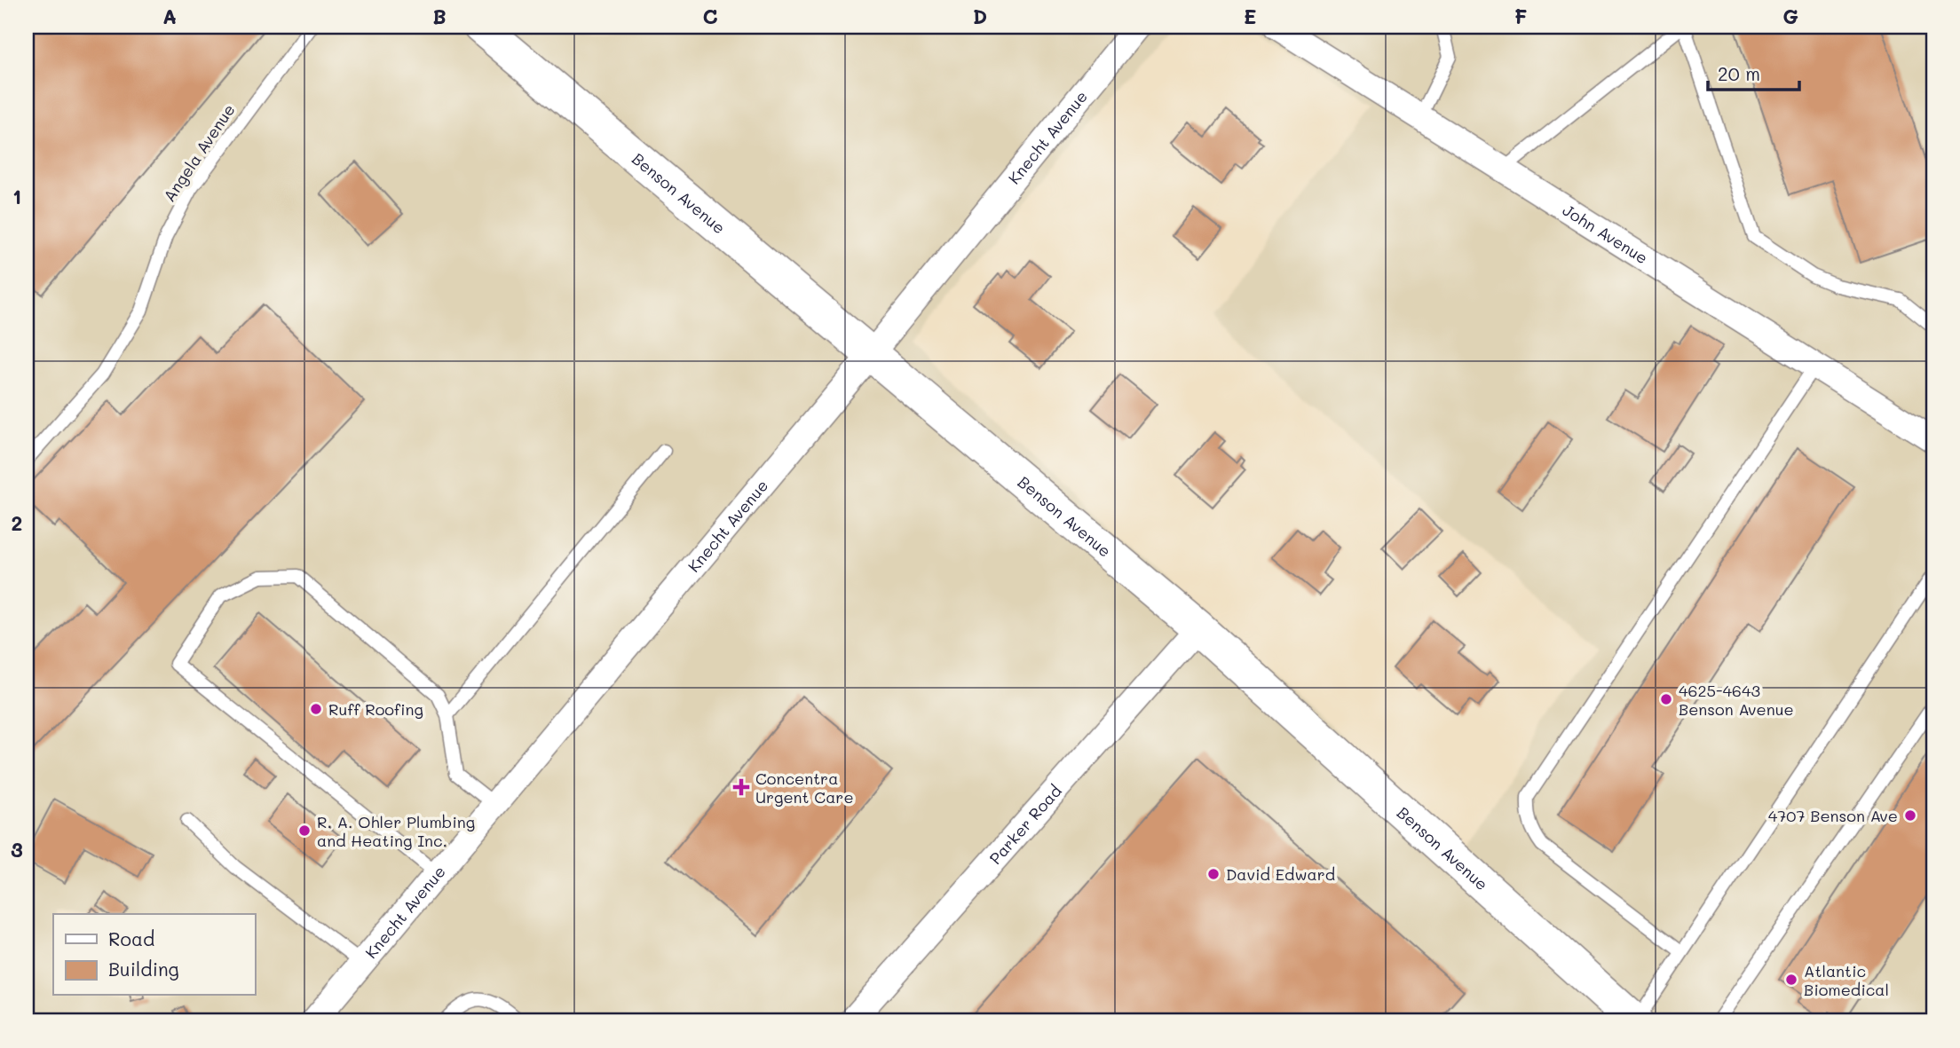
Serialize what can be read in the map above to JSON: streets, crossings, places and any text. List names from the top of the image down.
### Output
{
  "streets": {
    "street": [
      "Knecht Avenue",
      "Benson Avenue",
      "John Avenue",
      "Parker Road"
    ],
    "lane": ["Angela Avenue"]
  },
  "crossings": [
    ["Knecht Avenue", "Benson Avenue"],
    ["Benson Avenue", "Parker Road"]
  ],
  "places": {
    "other": [
      "4625-4643 Benson Avenue",
      "Ruff Roofing",
      "4707 Benson Ave",
      "R. A. Ohler Plumbing and Heating Inc.",
      "David Edward",
      "Atlantic Biomedical"
    ],
    "health": ["Concentra Urgent Care"]
  },
  "legend": ["Road", "Building"],
  "scale_bar": "20 m",
  "grid": {
    "columns": [
      "A",
      "B",
      "C",
      "D",
      "E",
      "F",
      "G"
    ],
    "rows": ["1", "2", "3"]
  }
}
